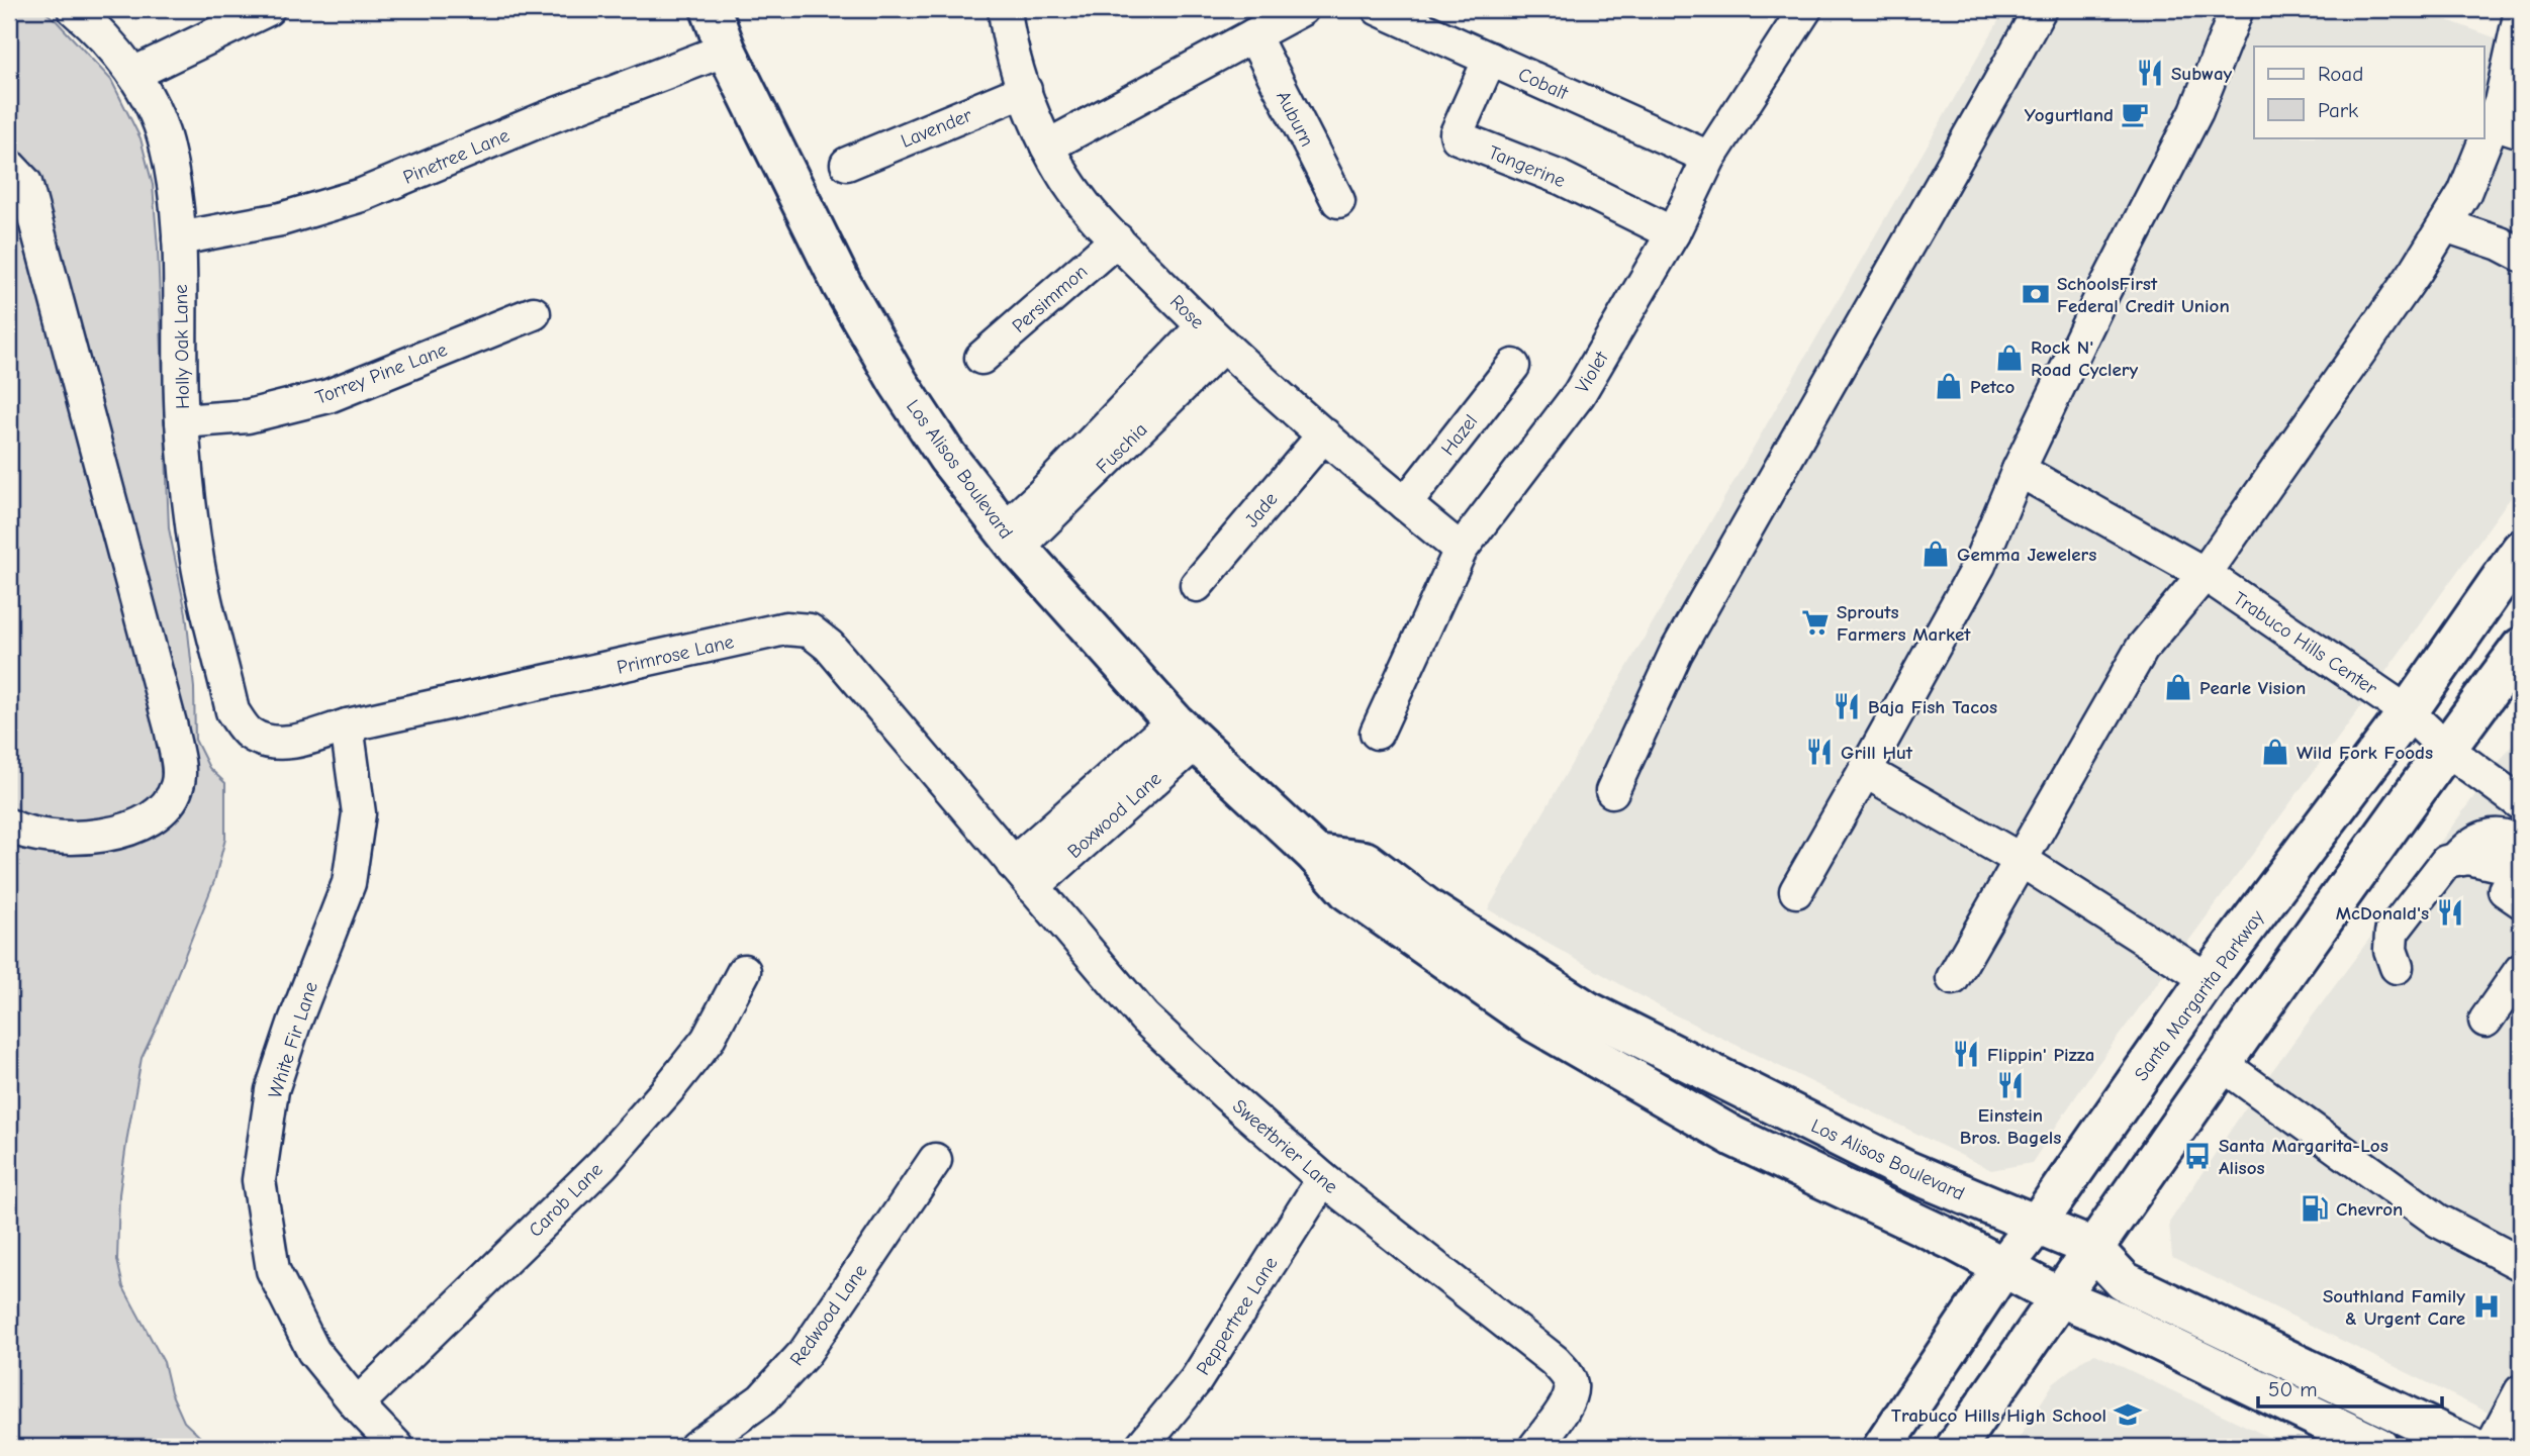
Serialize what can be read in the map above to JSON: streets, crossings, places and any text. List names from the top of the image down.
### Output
{
  "streets": {
    "main road": ["Los Alisos Boulevard", "Santa Margarita Parkway"],
    "street": [
      "Cobalt",
      "Auburn",
      "Lavender",
      "Pinetree Lane",
      "Tangerine",
      "Persimmon",
      "Rose",
      "Holly Oak Lane",
      "Violet",
      "Torrey Pine Lane",
      "Hazel",
      "Fuschia",
      "Jade",
      "Trabuco Hills Center",
      "Primrose Lane",
      "Boxwood Lane",
      "White Fir Lane",
      "Sweetbrier Lane",
      "Carob Lane",
      "Redwood Lane",
      "Peppertree Lane"
    ]
  },
  "crossings": [
    ["Cobalt", "Tangerine"],
    ["Cobalt", "Violet"],
    ["Lavender", "Rose"],
    ["Pinetree Lane", "Holly Oak Lane"],
    ["Pinetree Lane", "Los Alisos Boulevard"],
    ["Tangerine", "Violet"],
    ["Persimmon", "Rose"],
    ["Rose", "Violet"],
    ["Rose", "Hazel"],
    ["Rose", "Fuschia"],
    ["Rose", "Jade"],
    ["Holly Oak Lane", "Torrey Pine Lane"],
    ["Holly Oak Lane", "Primrose Lane"],
    ["Fuschia", "Los Alisos Boulevard"],
    ["Los Alisos Boulevard", "Boxwood Lane"],
    ["Los Alisos Boulevard", "Santa Margarita Parkway"],
    ["Trabuco Hills Center", "Santa Margarita Parkway"],
    ["Primrose Lane", "Boxwood Lane"],
    ["Primrose Lane", "White Fir Lane"],
    ["Primrose Lane", "Sweetbrier Lane"],
    ["Boxwood Lane", "Sweetbrier Lane"],
    ["White Fir Lane", "Carob Lane"],
    ["Sweetbrier Lane", "Peppertree Lane"]
  ],
  "places": {
    "restaurant": [
      "Subway",
      "Baja Fish Tacos",
      "Grill Hut",
      "McDonald's",
      "Flippin' Pizza",
      "Einstein Bros. Bagels"
    ],
    "cafe": ["Yogurtland"],
    "bank": ["SchoolsFirst Federal Credit Union"],
    "shop": [
      "Rock N' Road Cyclery",
      "Petco",
      "Gemma Jewelers",
      "Pearle Vision",
      "Wild Fork Foods"
    ],
    "supermarket": ["Sprouts Farmers Market"],
    "bus stop": ["Santa Margarita-Los Alisos"],
    "fuel station": ["Chevron"],
    "hospital": ["Southland Family & Urgent Care"],
    "school or university": ["Trabuco Hills High School"]
  },
  "legend": ["Road", "Park"],
  "scale_bar": "50 m"
}
